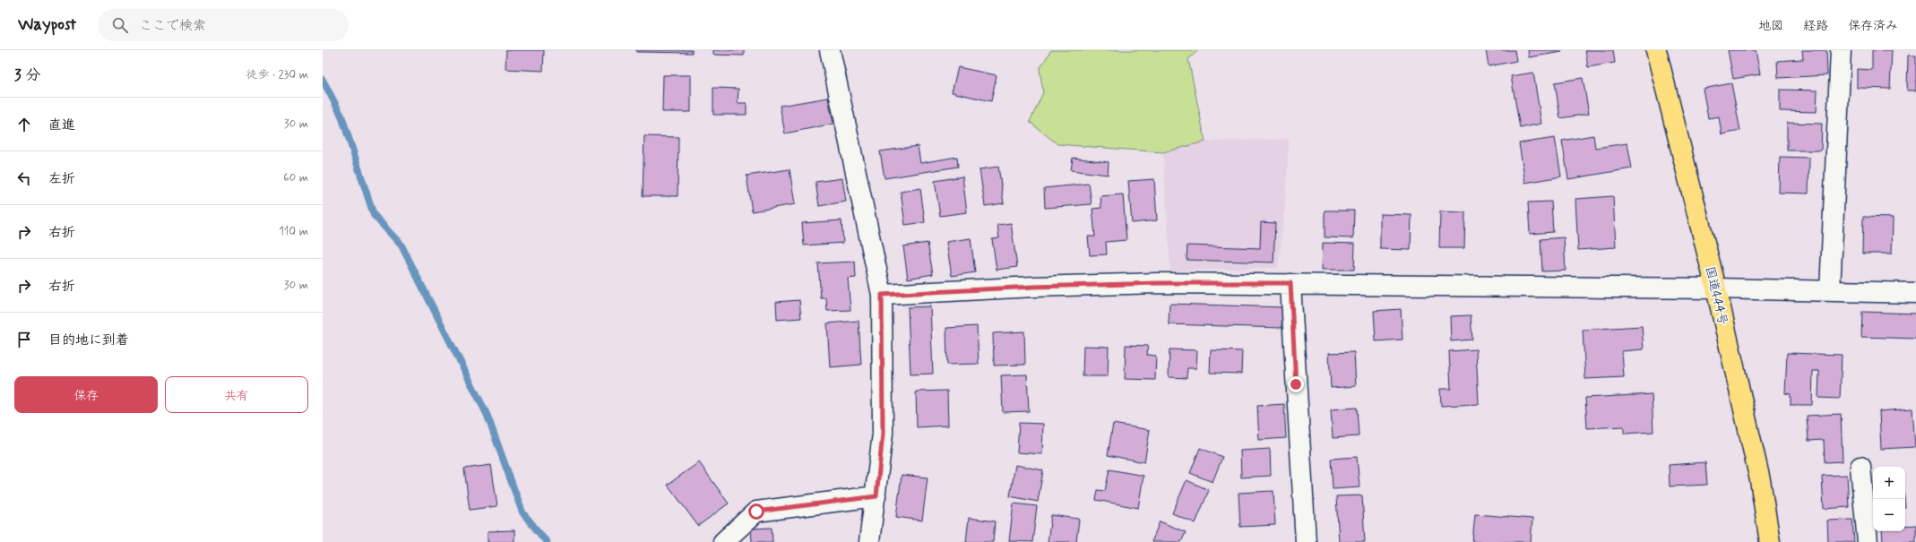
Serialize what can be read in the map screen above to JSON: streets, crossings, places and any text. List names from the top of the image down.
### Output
{
  "streets": {
    "highway": ["国道444号"]
  },
  "page": {
    "header": "Waypost",
    "search": "ここで検索",
    "nav": ["地図", "経路", "保存済み"],
    "heading": ["3 分", "徒歩 · 230 m"],
    "list": [
      ["直進", "30 m"],
      ["左折", "60 m"],
      ["右折", "110 m"],
      ["右折", "30 m"],
      "目的地に到着"
    ],
    "buttons": ["保存", "共有"],
    "map_buttons": ["+", "−"]
  }
}
